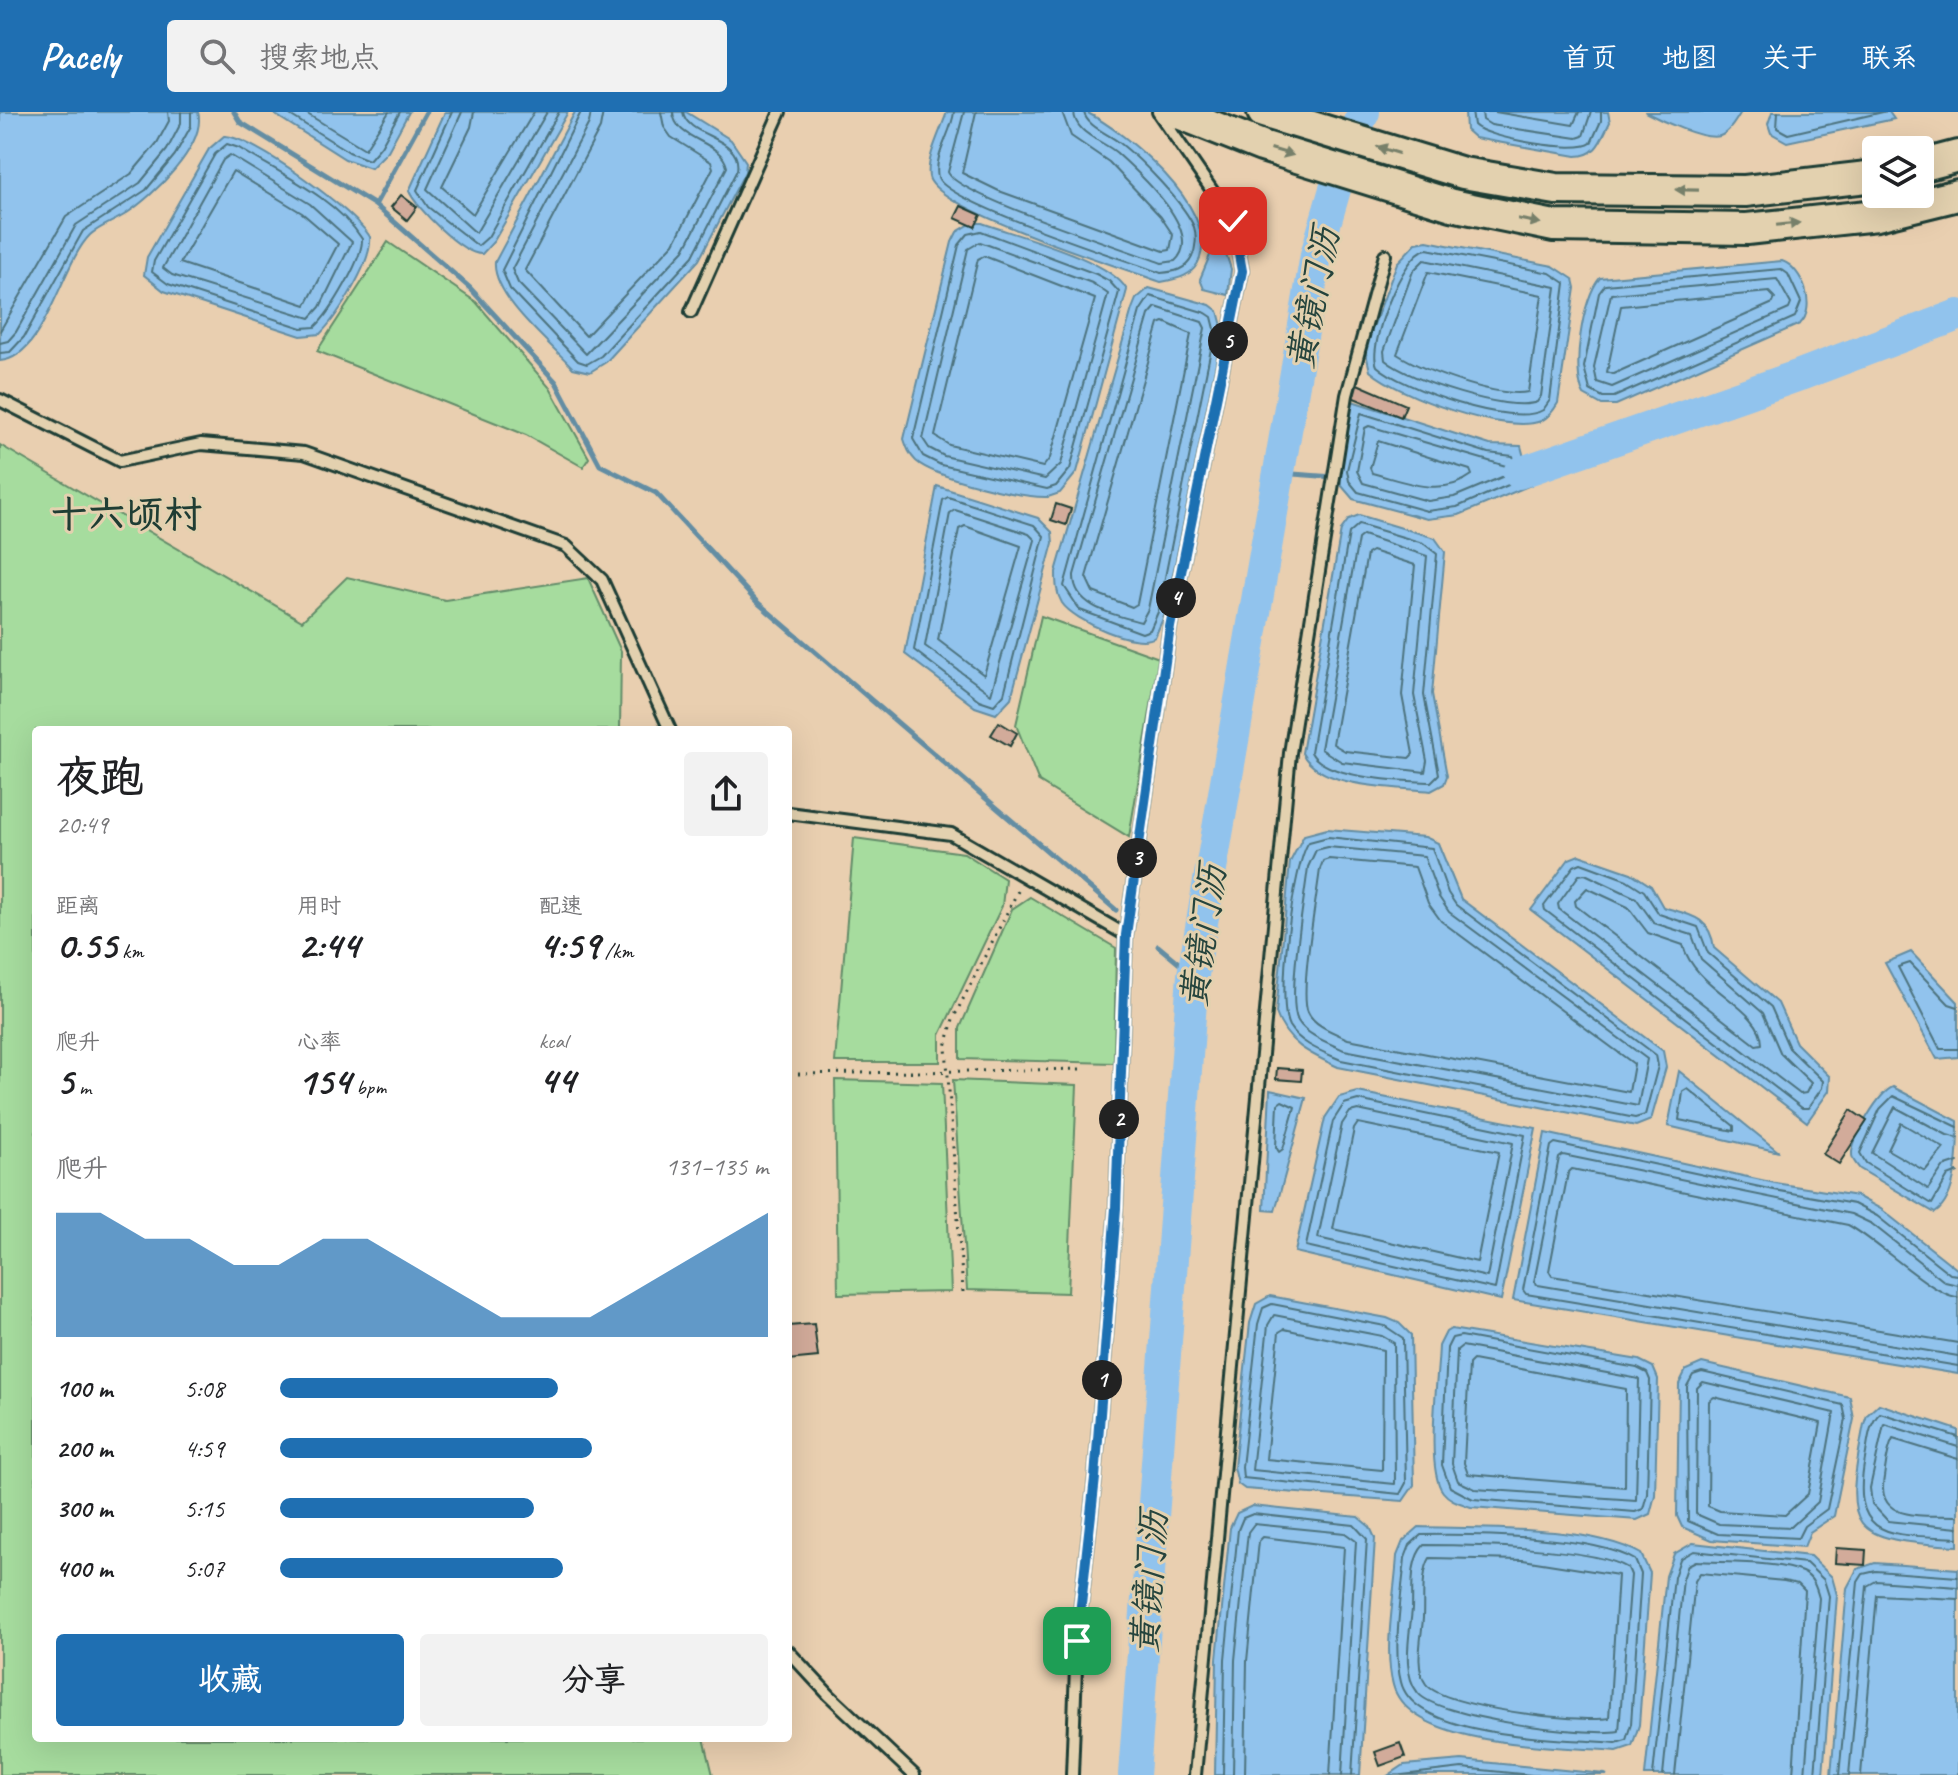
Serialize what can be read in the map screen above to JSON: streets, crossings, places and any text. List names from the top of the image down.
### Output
{
  "districts": ["十六顷村"],
  "water": ["黄镜门沥"],
  "page": {
    "header": "Pacely",
    "search": "搜索地点",
    "nav": [
      "首页",
      "地图",
      "关于",
      "联系"
    ],
    "pins": [
      "5",
      "4",
      "3",
      "2",
      "1"
    ],
    "heading": ["夜跑", "20:49"],
    "stats": [
      ["距离", "0.55 km"],
      ["用时", "2:44"],
      ["配速", "4:59 /km"],
      ["爬升", "5 m"],
      ["心率", "154 bpm"],
      ["kcal", "44"]
    ],
    "chart": ["爬升", "131–135 m"],
    "list": [
      {
        "name": "100 m",
        "note": "5:08"
      },
      {
        "name": "200 m",
        "note": "4:59"
      },
      {
        "name": "300 m",
        "note": "5:15"
      },
      {
        "name": "400 m",
        "note": "5:07"
      }
    ],
    "buttons": ["收藏", "分享"]
  }
}
